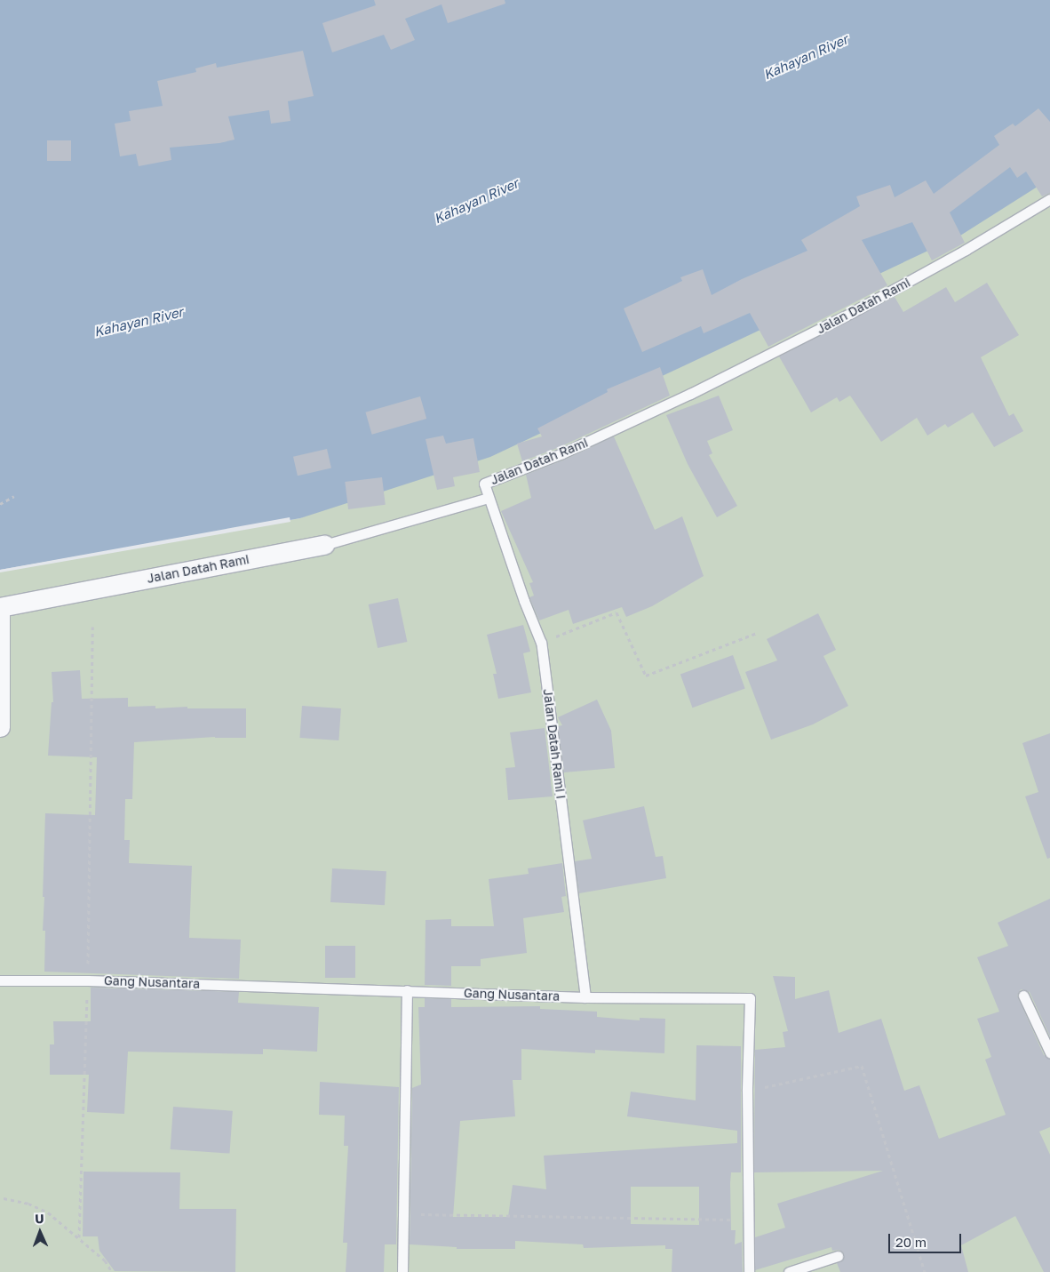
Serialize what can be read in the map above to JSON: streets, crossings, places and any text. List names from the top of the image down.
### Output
{
  "streets": {
    "street": ["Jalan Datah Rami"],
    "lane": ["Jalan Datah Rami I", "Gang Nusantara"]
  },
  "crossings": [
    ["Jalan Datah Rami", "Jalan Datah Rami I"],
    ["Jalan Datah Rami I", "Gang Nusantara"]
  ],
  "water": ["Kahayan River"],
  "scale_bar": "20 m",
  "north": "top"
}
